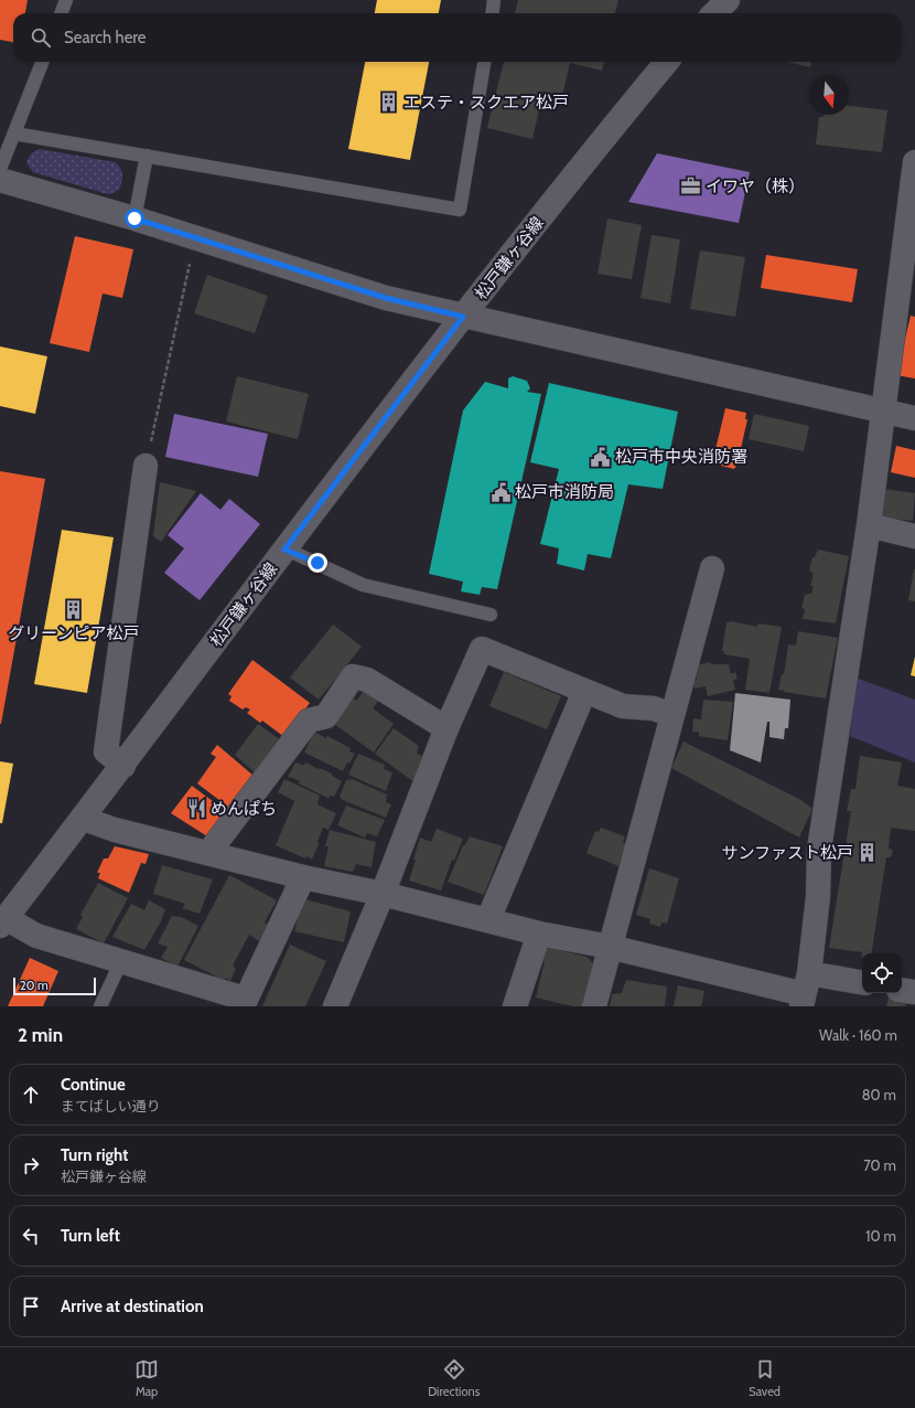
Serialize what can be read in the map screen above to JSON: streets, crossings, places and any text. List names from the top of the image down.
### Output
{
  "streets": {
    "street": ["松戸鎌ヶ谷線"]
  },
  "places": {
    "building": ["エステ・スクエア松戸", "グリーンピア松戸", "サンファスト松戸"],
    "office": ["イワヤ（株）"],
    "public building": ["松戸市中央消防署", "松戸市消防局"],
    "restaurant": ["めんぱち"]
  },
  "scale_bar": "20 m",
  "north": "bottom",
  "page": {
    "search": "Search here",
    "scale": "20 m",
    "heading": ["2 min", "Walk · 160 m"],
    "list": [
      ["Continue", "まてばしい通り", "80 m"],
      ["Turn right", "松戸鎌ヶ谷線", "70 m"],
      ["Turn left", "10 m"],
      "Arrive at destination"
    ],
    "nav": ["Map", "Directions", "Saved"]
  }
}
